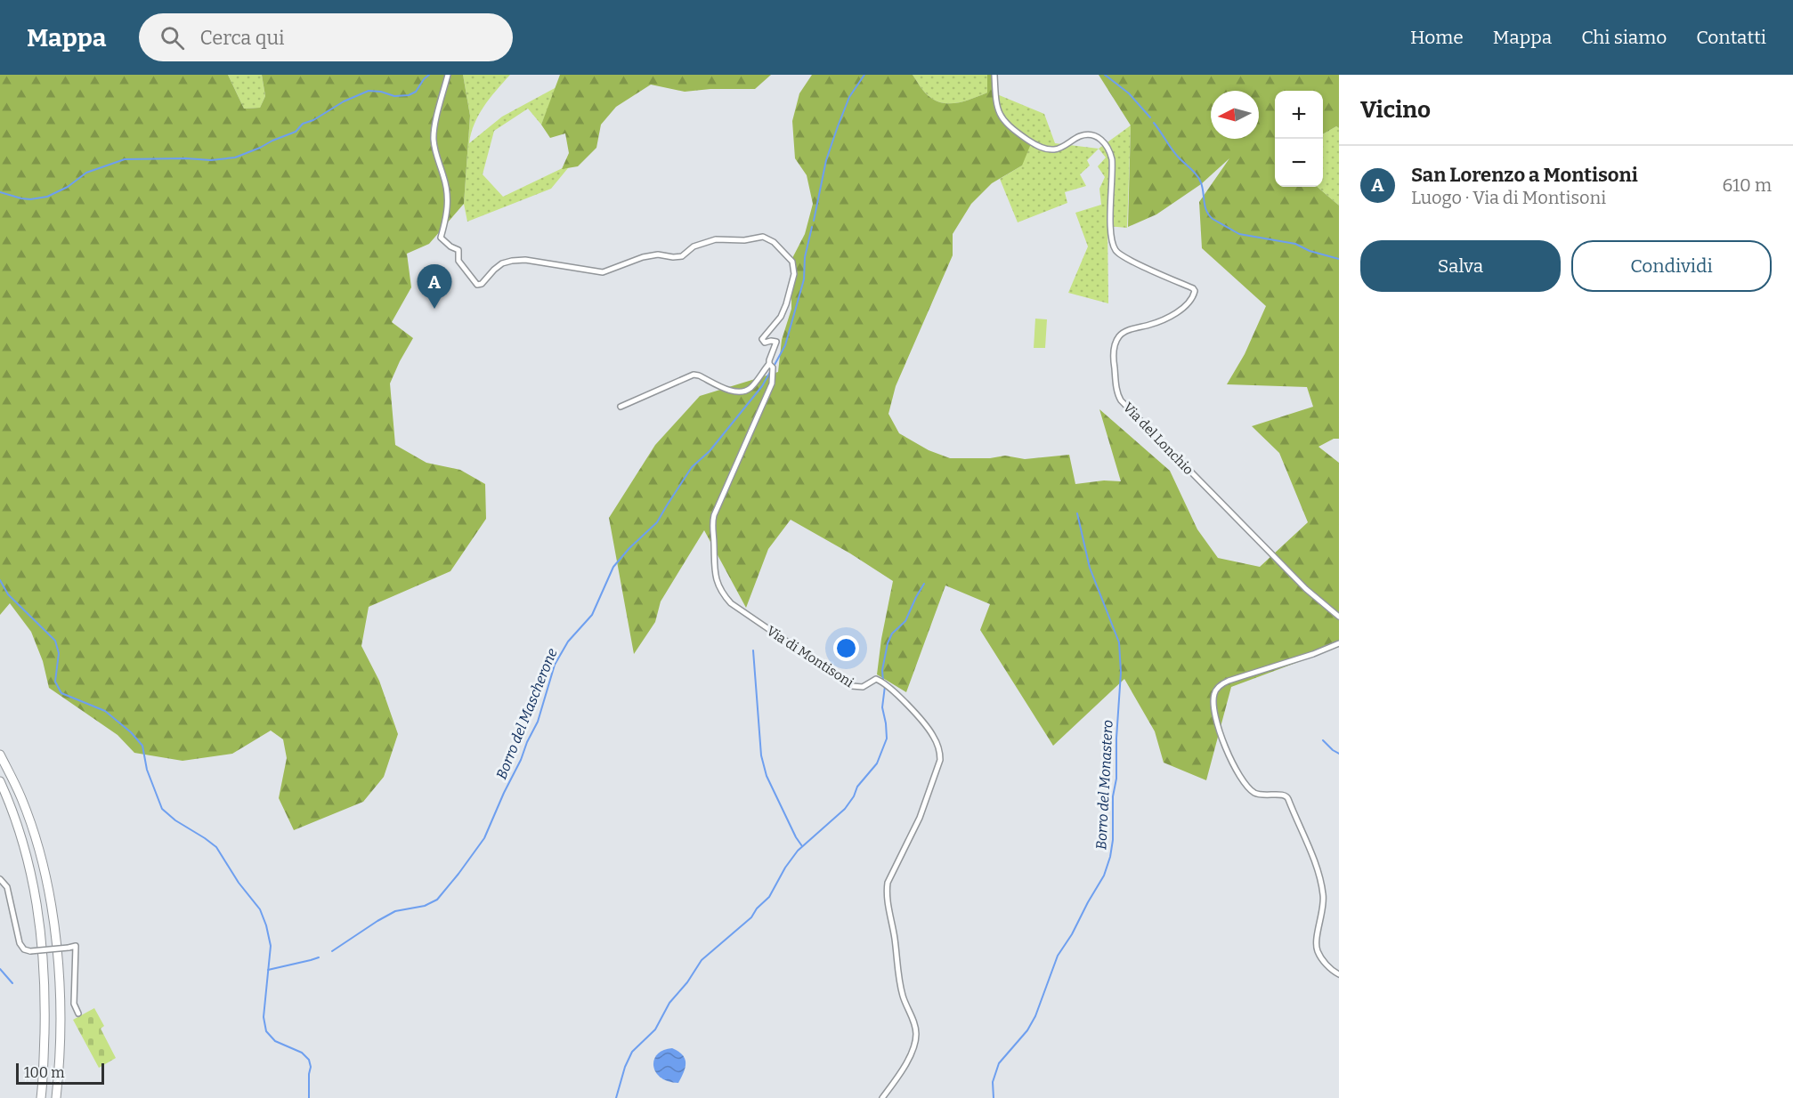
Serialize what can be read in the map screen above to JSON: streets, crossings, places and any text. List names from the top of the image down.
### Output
{
  "streets": {
    "street": ["Via del Lonchio", "Via di Montisoni"]
  },
  "water": ["Borro del Mascherone", "Borro del Monastero"],
  "scale_bar": "100 m",
  "north": "left",
  "page": {
    "header": "Mappa",
    "search": "Cerca qui",
    "nav": [
      "Home",
      "Mappa",
      "Chi siamo",
      "Contatti"
    ],
    "heading": "Vicino",
    "map_buttons": ["+", "−"],
    "list": [
      {
        "mark": "A",
        "name": "San Lorenzo a Montisoni",
        "note": "Luogo · Via di Montisoni",
        "value": "610 m"
      }
    ],
    "buttons": ["Salva", "Condividi"],
    "pins": "A",
    "scale": "100 m"
  }
}
